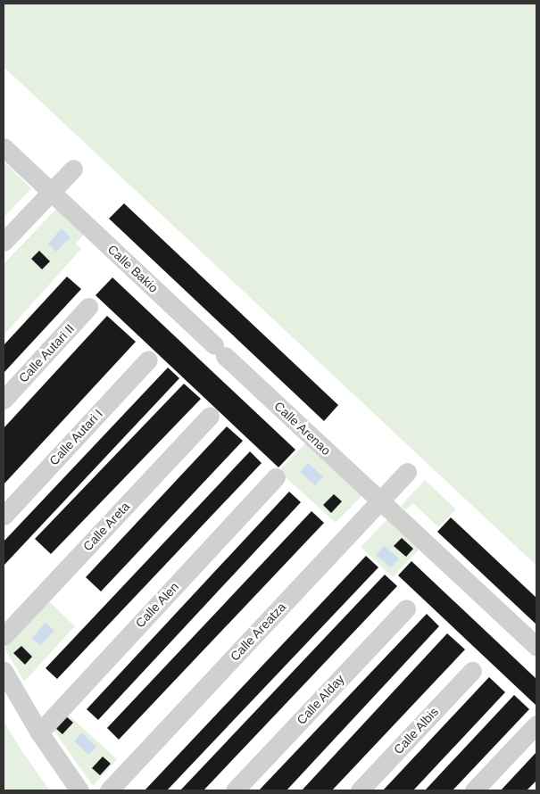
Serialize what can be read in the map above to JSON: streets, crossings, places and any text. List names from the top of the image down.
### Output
{
  "streets": {
    "street": [
      "Calle Bakio",
      "Calle Autari II",
      "Calle Arenao",
      "Calle Autari I",
      "Calle Areta",
      "Calle Alen",
      "Calle Areatza",
      "Calle Alday",
      "Calle Albis"
    ]
  },
  "crossings": [
    ["Calle Bakio", "Calle Arenao"],
    ["Calle Arenao", "Calle Areatza"]
  ]
}
